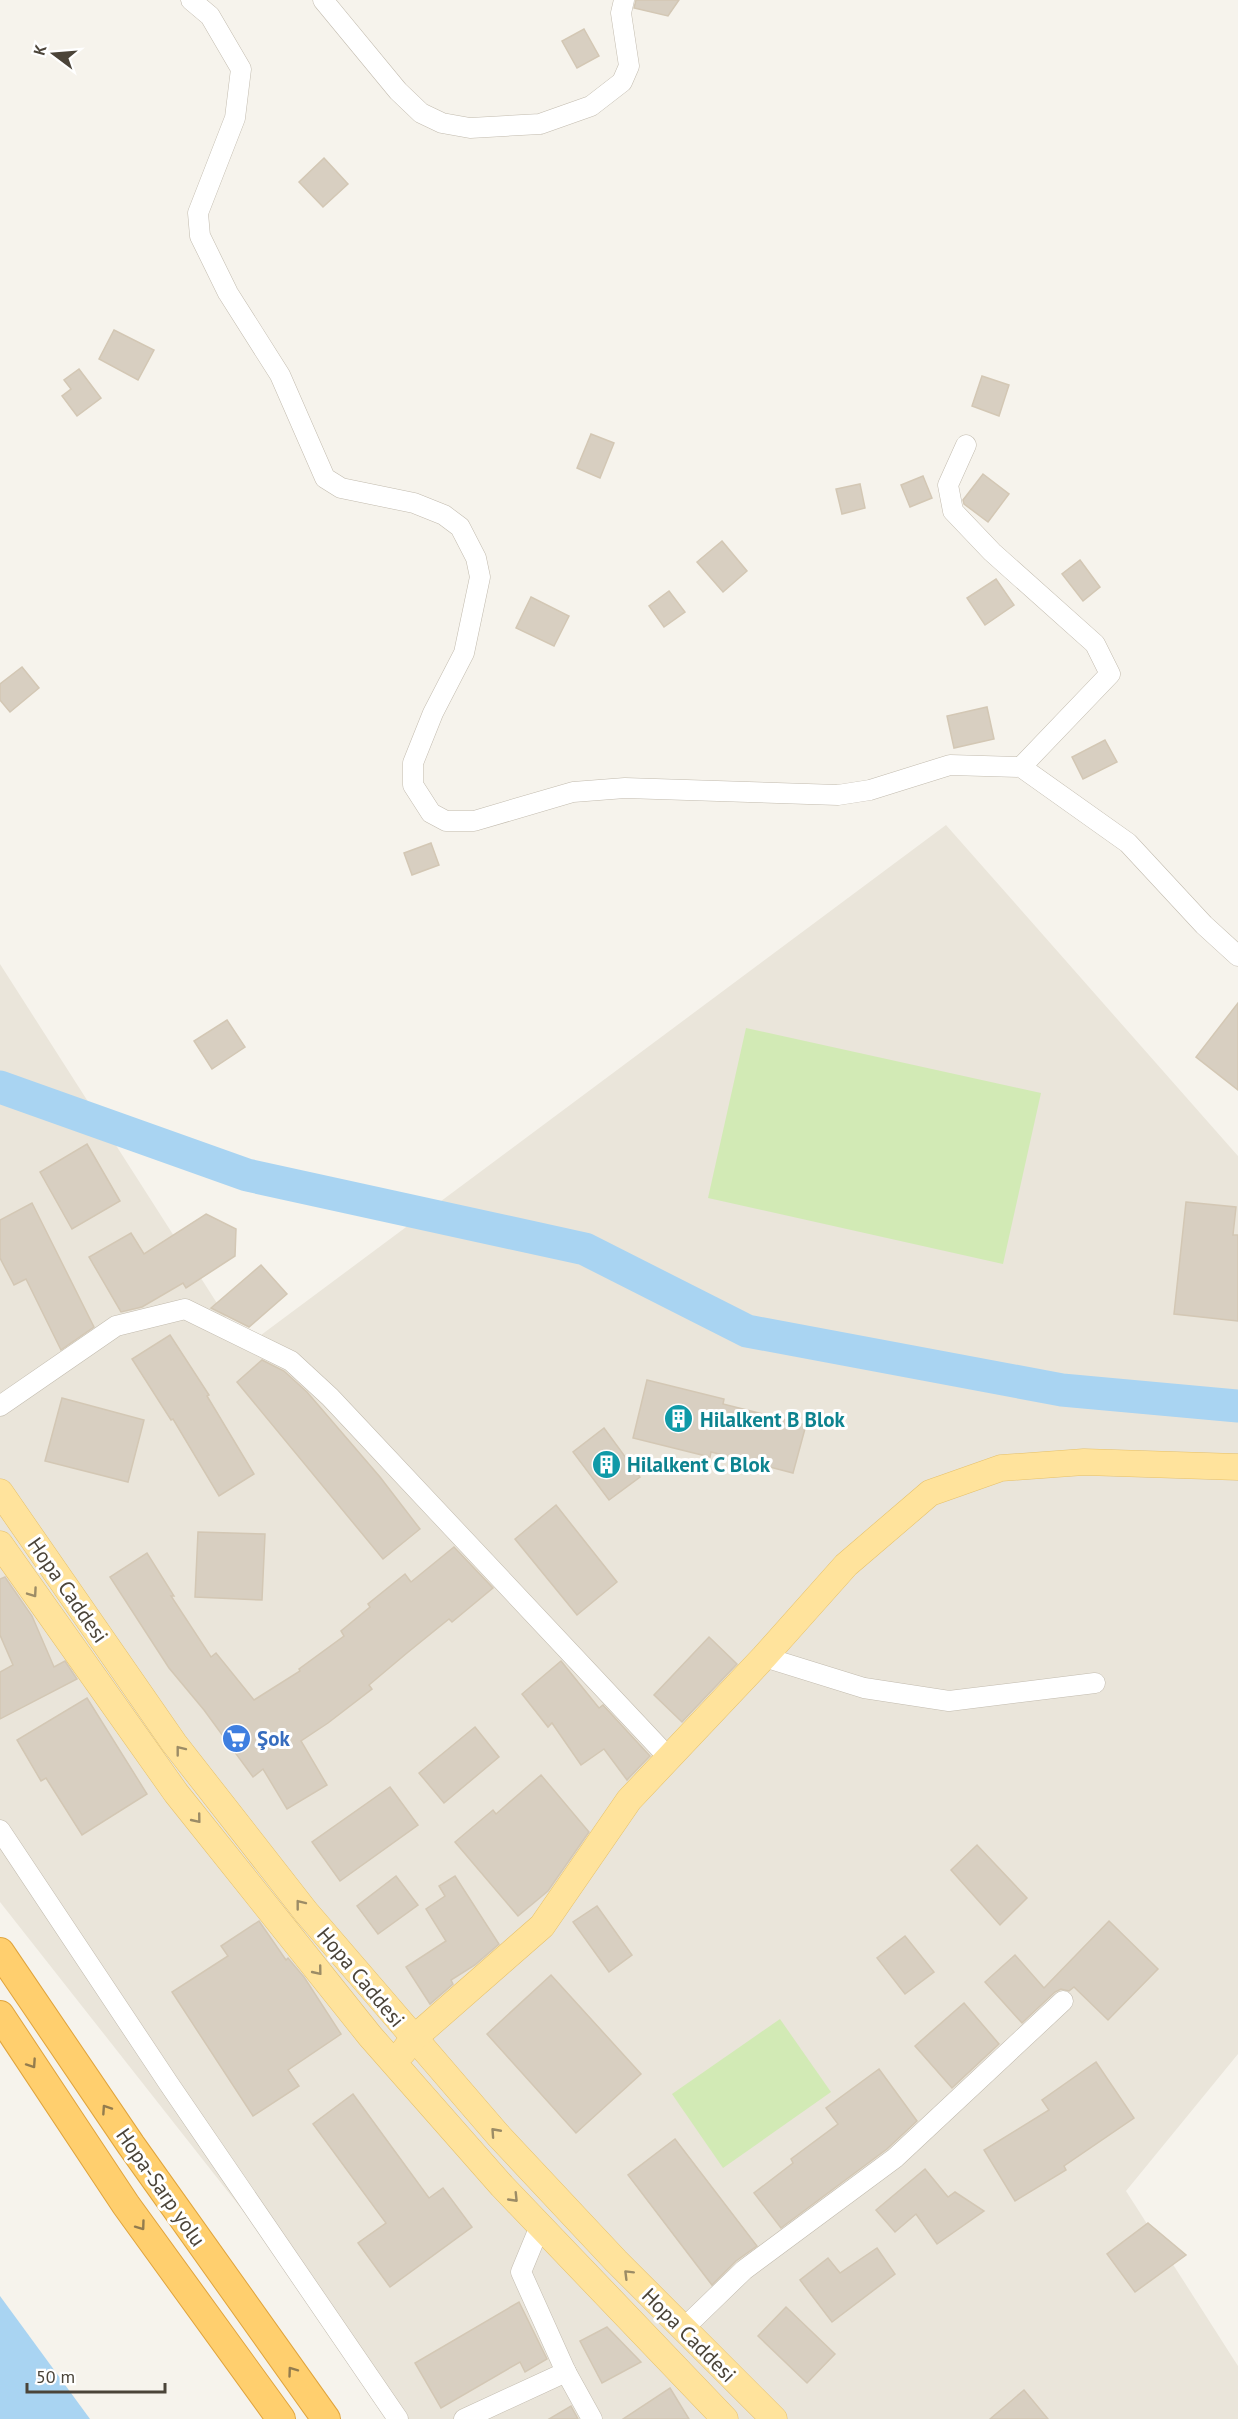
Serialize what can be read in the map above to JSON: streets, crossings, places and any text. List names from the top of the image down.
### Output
{
  "streets": {
    "highway": ["Hopa-Sarp yolu"],
    "main road": ["Hopa Caddesi"]
  },
  "places": {
    "building": ["Hilalkent B Blok", "Hilalkent C Blok"],
    "supermarket": ["Şok"]
  },
  "scale_bar": "50 m",
  "north": "left"
}
